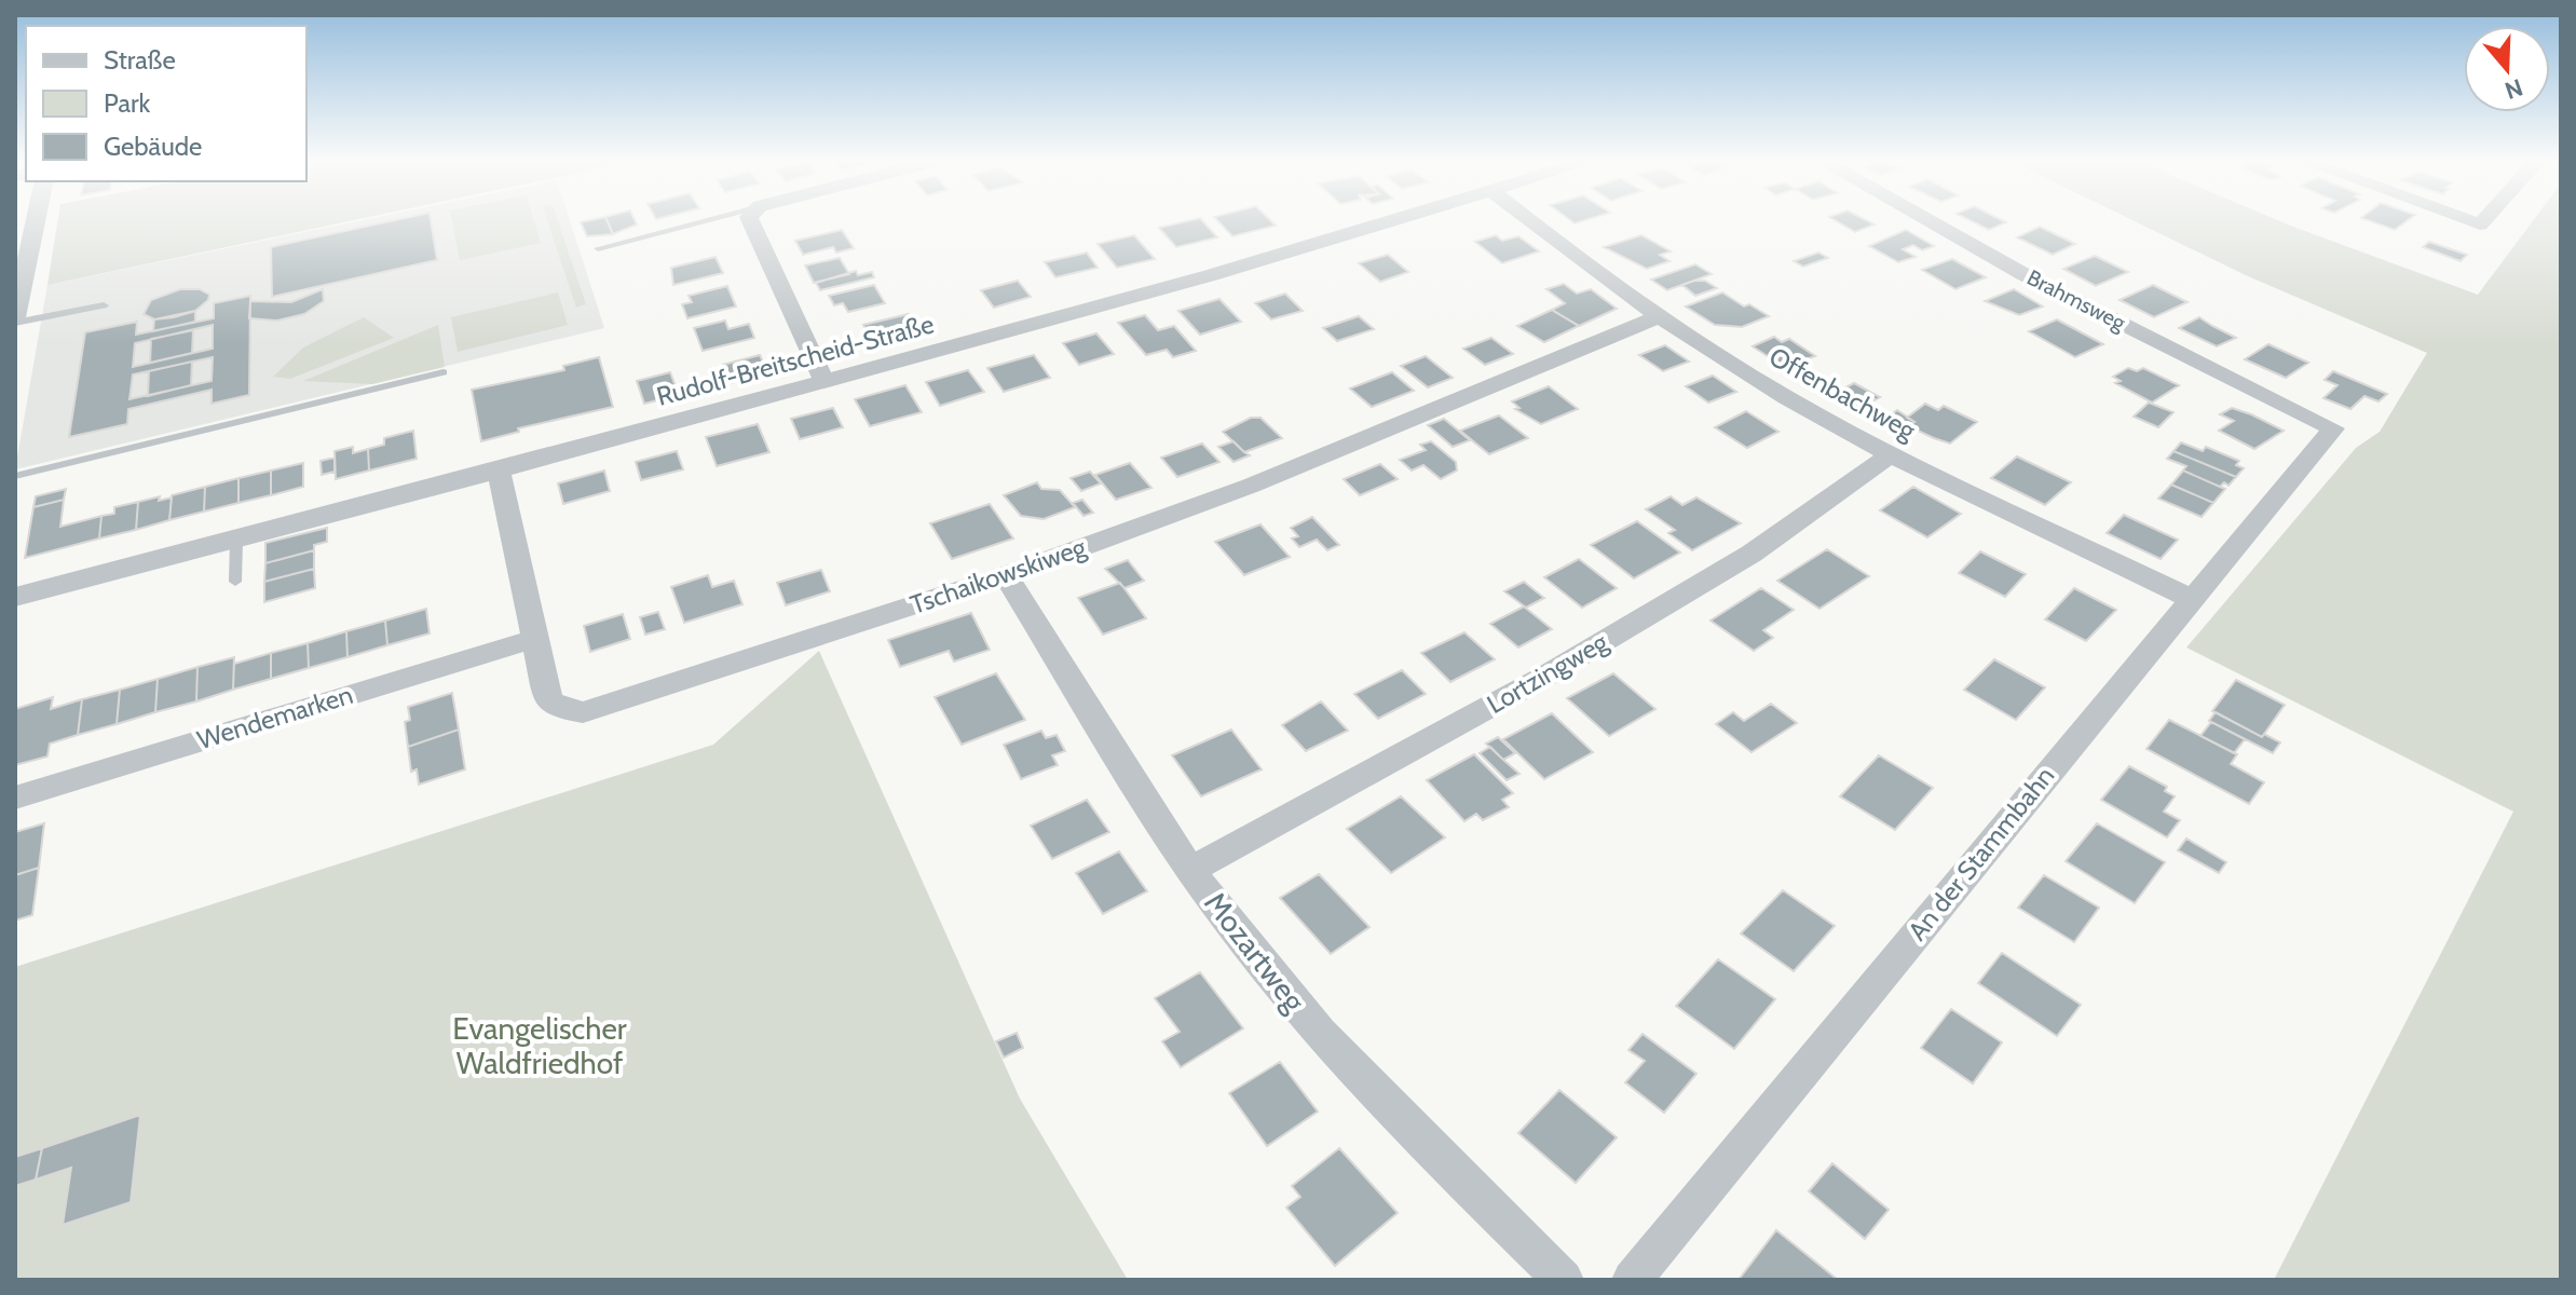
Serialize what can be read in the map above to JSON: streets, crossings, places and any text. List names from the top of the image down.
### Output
{
  "streets": {
    "street": [
      "Brahmsweg",
      "Rudolf-Breitscheid-Straße",
      "Offenbachweg",
      "Tschaikowskiweg",
      "Lortzingweg",
      "Wendemarken",
      "An der Stammbahn",
      "Mozartweg"
    ]
  },
  "crossings": [
    ["Brahmsweg", "An der Stammbahn"],
    ["Rudolf-Breitscheid-Straße", "Tschaikowskiweg"],
    ["Offenbachweg", "Tschaikowskiweg"],
    ["Offenbachweg", "Lortzingweg"],
    ["Offenbachweg", "An der Stammbahn"],
    ["Tschaikowskiweg", "Wendemarken"],
    ["Tschaikowskiweg", "Mozartweg"],
    ["Lortzingweg", "Mozartweg"]
  ],
  "parks": ["Evangelischer Waldfriedhof"],
  "legend": ["Straße", "Park", "Gebäude"],
  "north": "bottom"
}
